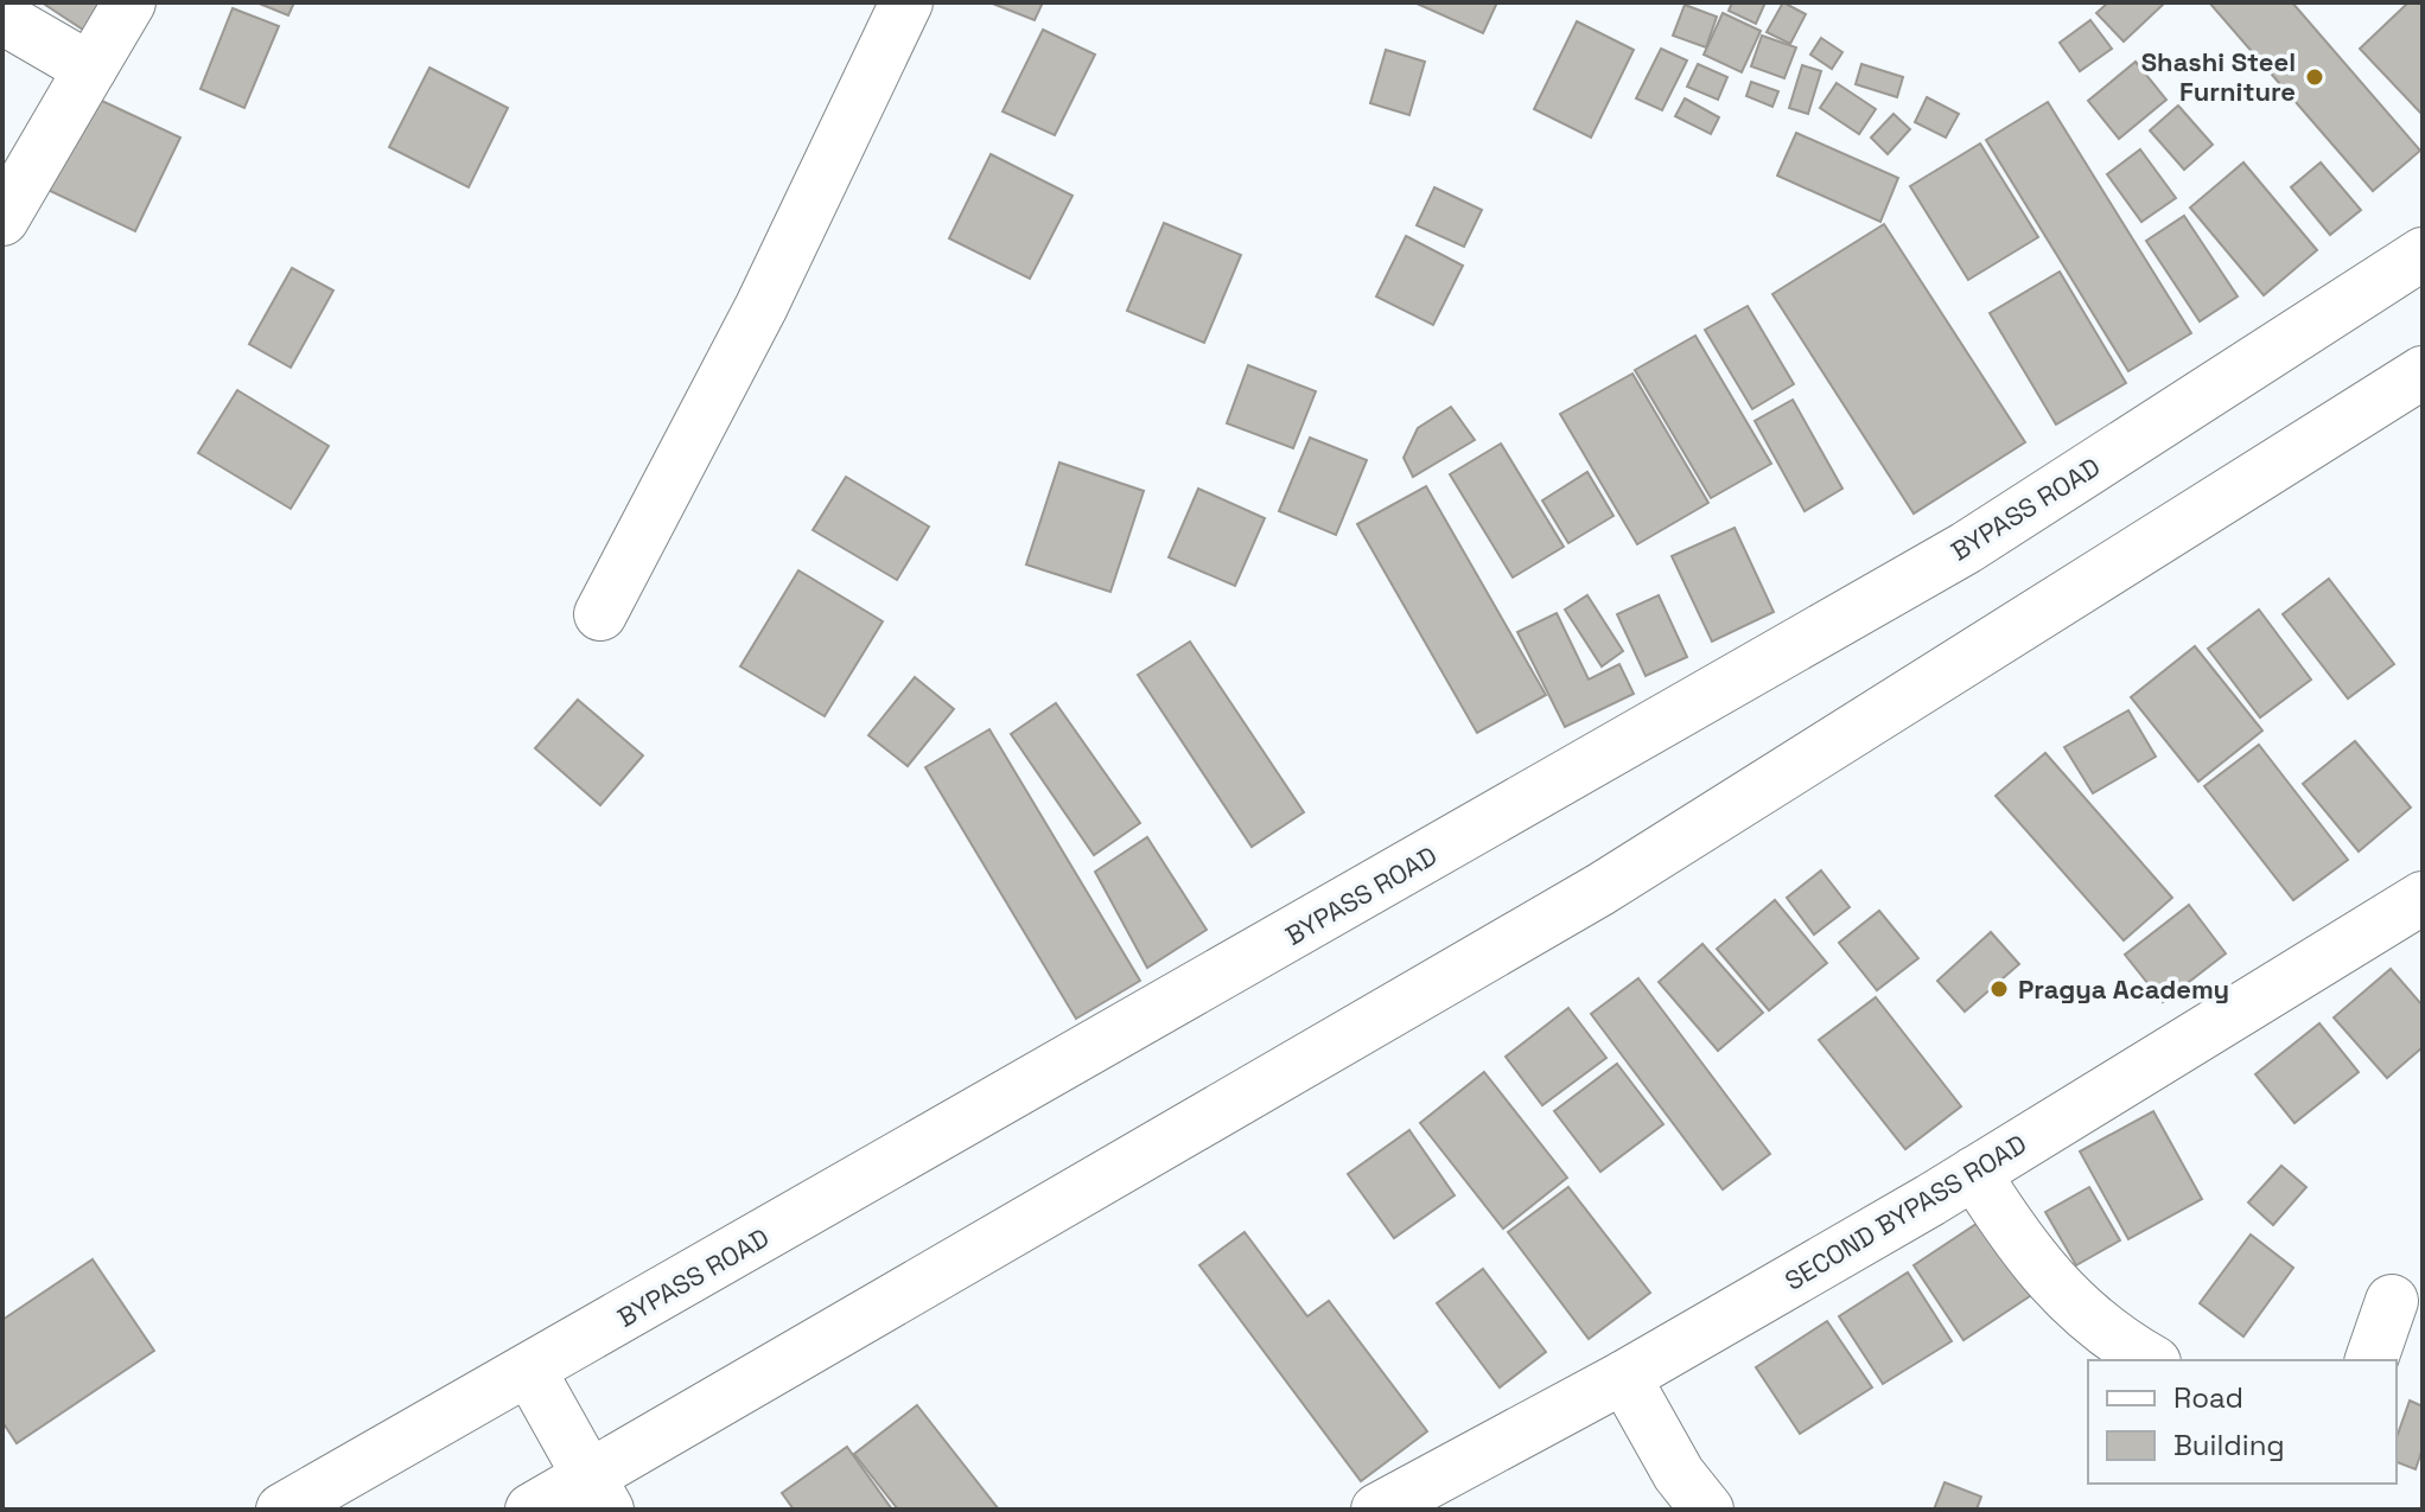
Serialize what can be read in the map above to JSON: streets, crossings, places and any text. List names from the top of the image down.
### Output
{
  "streets": {
    "main road": ["BYPASS ROAD", "SECOND BYPASS ROAD"]
  },
  "places": ["Shashi Steel Furniture", "Pragya Academy"],
  "legend": ["Road", "Building"]
}
